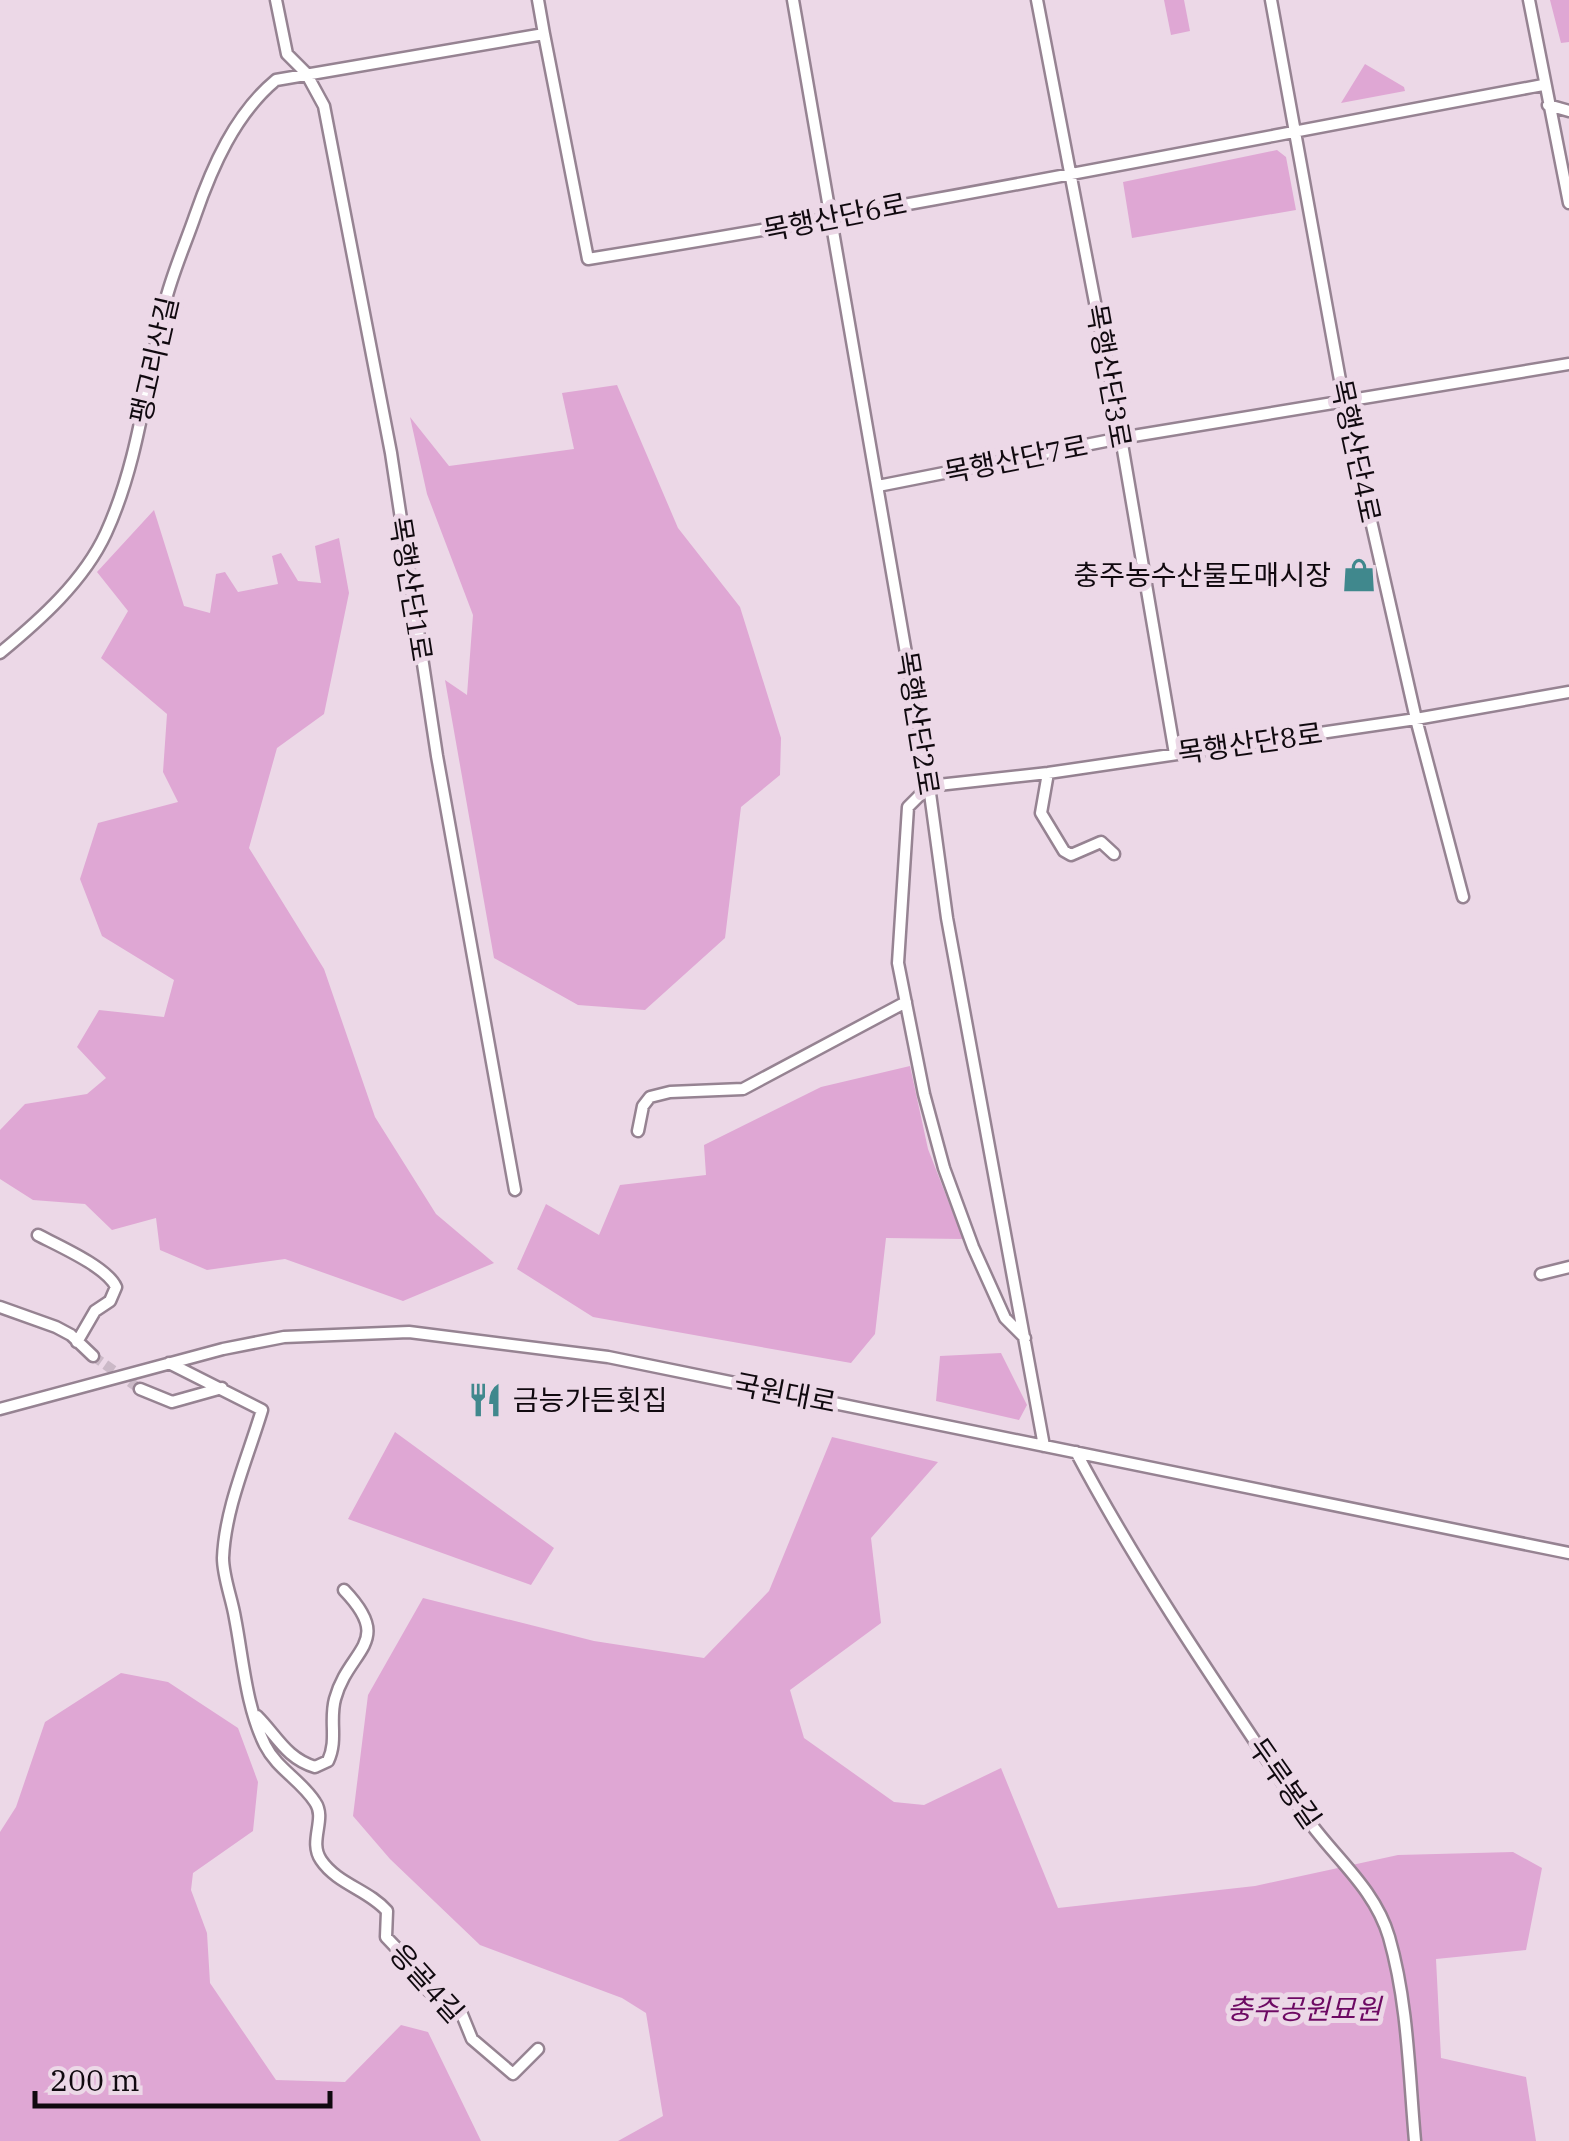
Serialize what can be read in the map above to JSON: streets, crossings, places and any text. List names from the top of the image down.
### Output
{
  "streets": {
    "street": [
      "목행산단6로",
      "팽고리산길",
      "목행산단3로",
      "목행산단4로",
      "목행산단7로",
      "목행산단1로",
      "목행산단2로",
      "목행산단8로",
      "국원대로",
      "두루봉길",
      "응골4길"
    ]
  },
  "crossings": [
    ["목행산단6로", "목행산단3로"],
    ["목행산단6로", "목행산단4로"],
    ["목행산단6로", "목행산단2로"],
    ["팽고리산길", "목행산단1로"],
    ["목행산단3로", "목행산단7로"],
    ["목행산단3로", "목행산단8로"],
    ["목행산단4로", "목행산단7로"],
    ["목행산단4로", "목행산단8로"],
    ["목행산단7로", "목행산단2로"],
    ["목행산단2로", "목행산단8로"],
    ["목행산단2로", "국원대로"],
    ["국원대로", "두루봉길"],
    ["국원대로", "응골4길"]
  ],
  "parks": ["충주공원묘원"],
  "places": {
    "shop": ["충주농수산물도매시장"],
    "restaurant": ["금능가든횟집"]
  },
  "scale_bar": "200 m"
}
